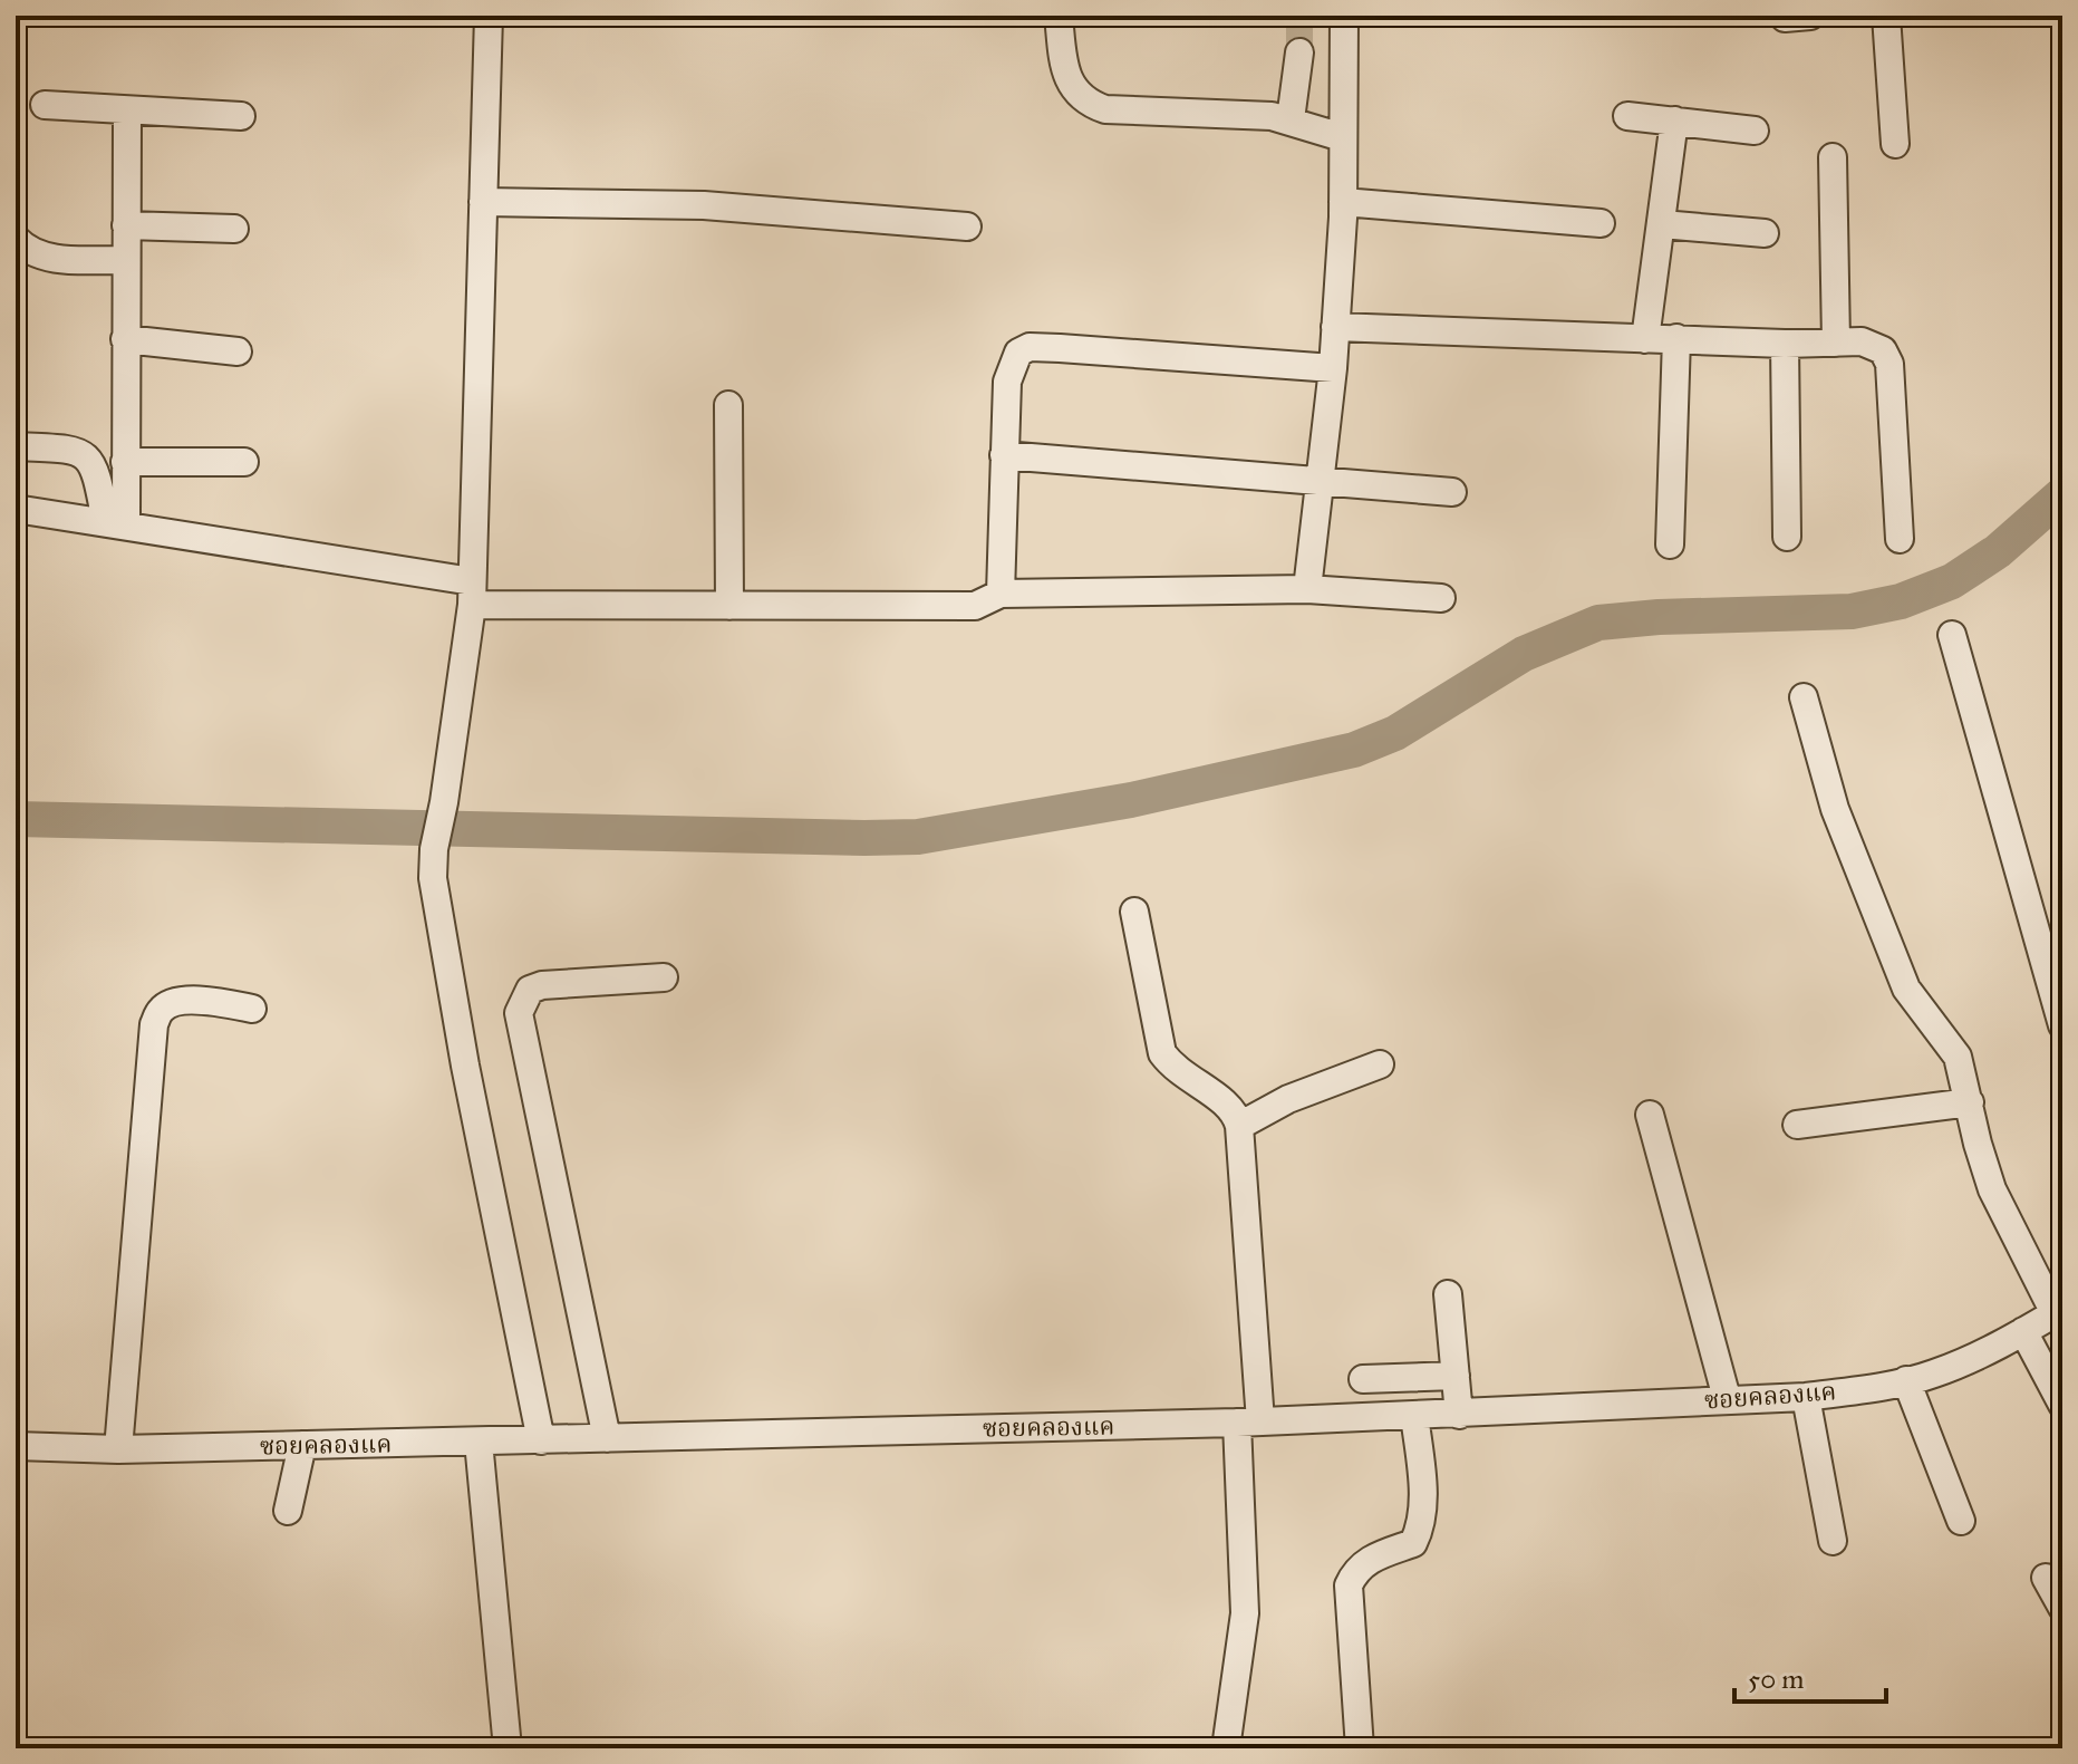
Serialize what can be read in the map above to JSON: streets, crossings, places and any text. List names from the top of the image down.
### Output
{
  "streets": {
    "street": ["ซอยคลองแค"]
  },
  "scale_bar": "50 m"
}
